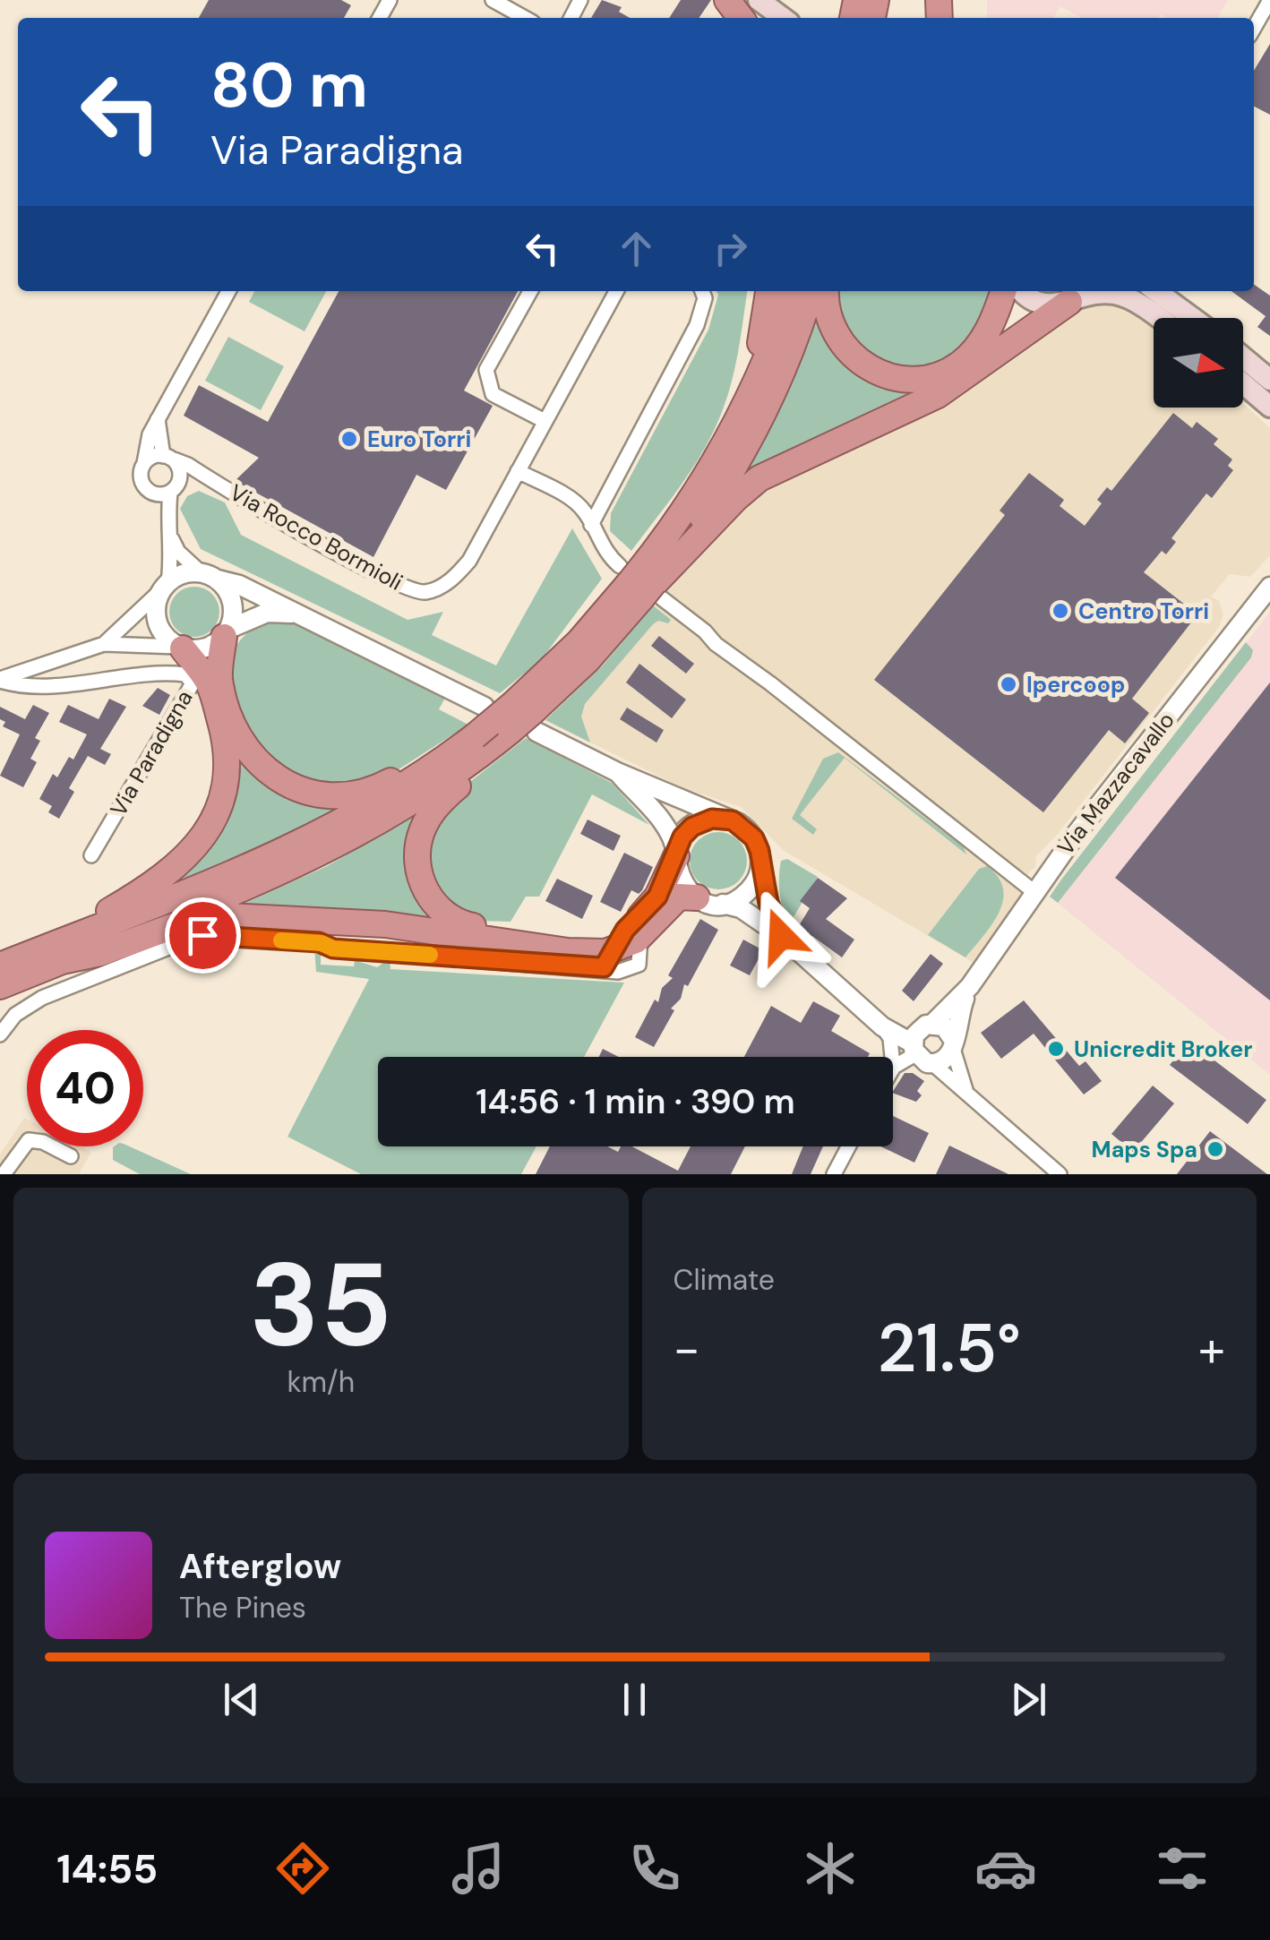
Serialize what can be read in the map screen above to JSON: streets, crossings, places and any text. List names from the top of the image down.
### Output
{
  "streets": {
    "street": ["Via Rocco Bormioli", "Via Paradigna", "Via Mazzacavallo"]
  },
  "places": [
    "Euro Torri",
    "Centro Torri",
    "Ipercoop",
    "Unicredit Broker",
    "Maps Spa"
  ],
  "north": "right",
  "page": {
    "turn": ["80 m", "Via Paradigna"],
    "limit": "40",
    "trip": "14:56 · 1 min · 390 m",
    "tile": [
      ["35", "km/h"],
      "Climate"
    ],
    "heat": ["−", "21.5°", "+"],
    "song": ["Afterglow", "The Pines"],
    "tabs": "14:55"
  }
}
